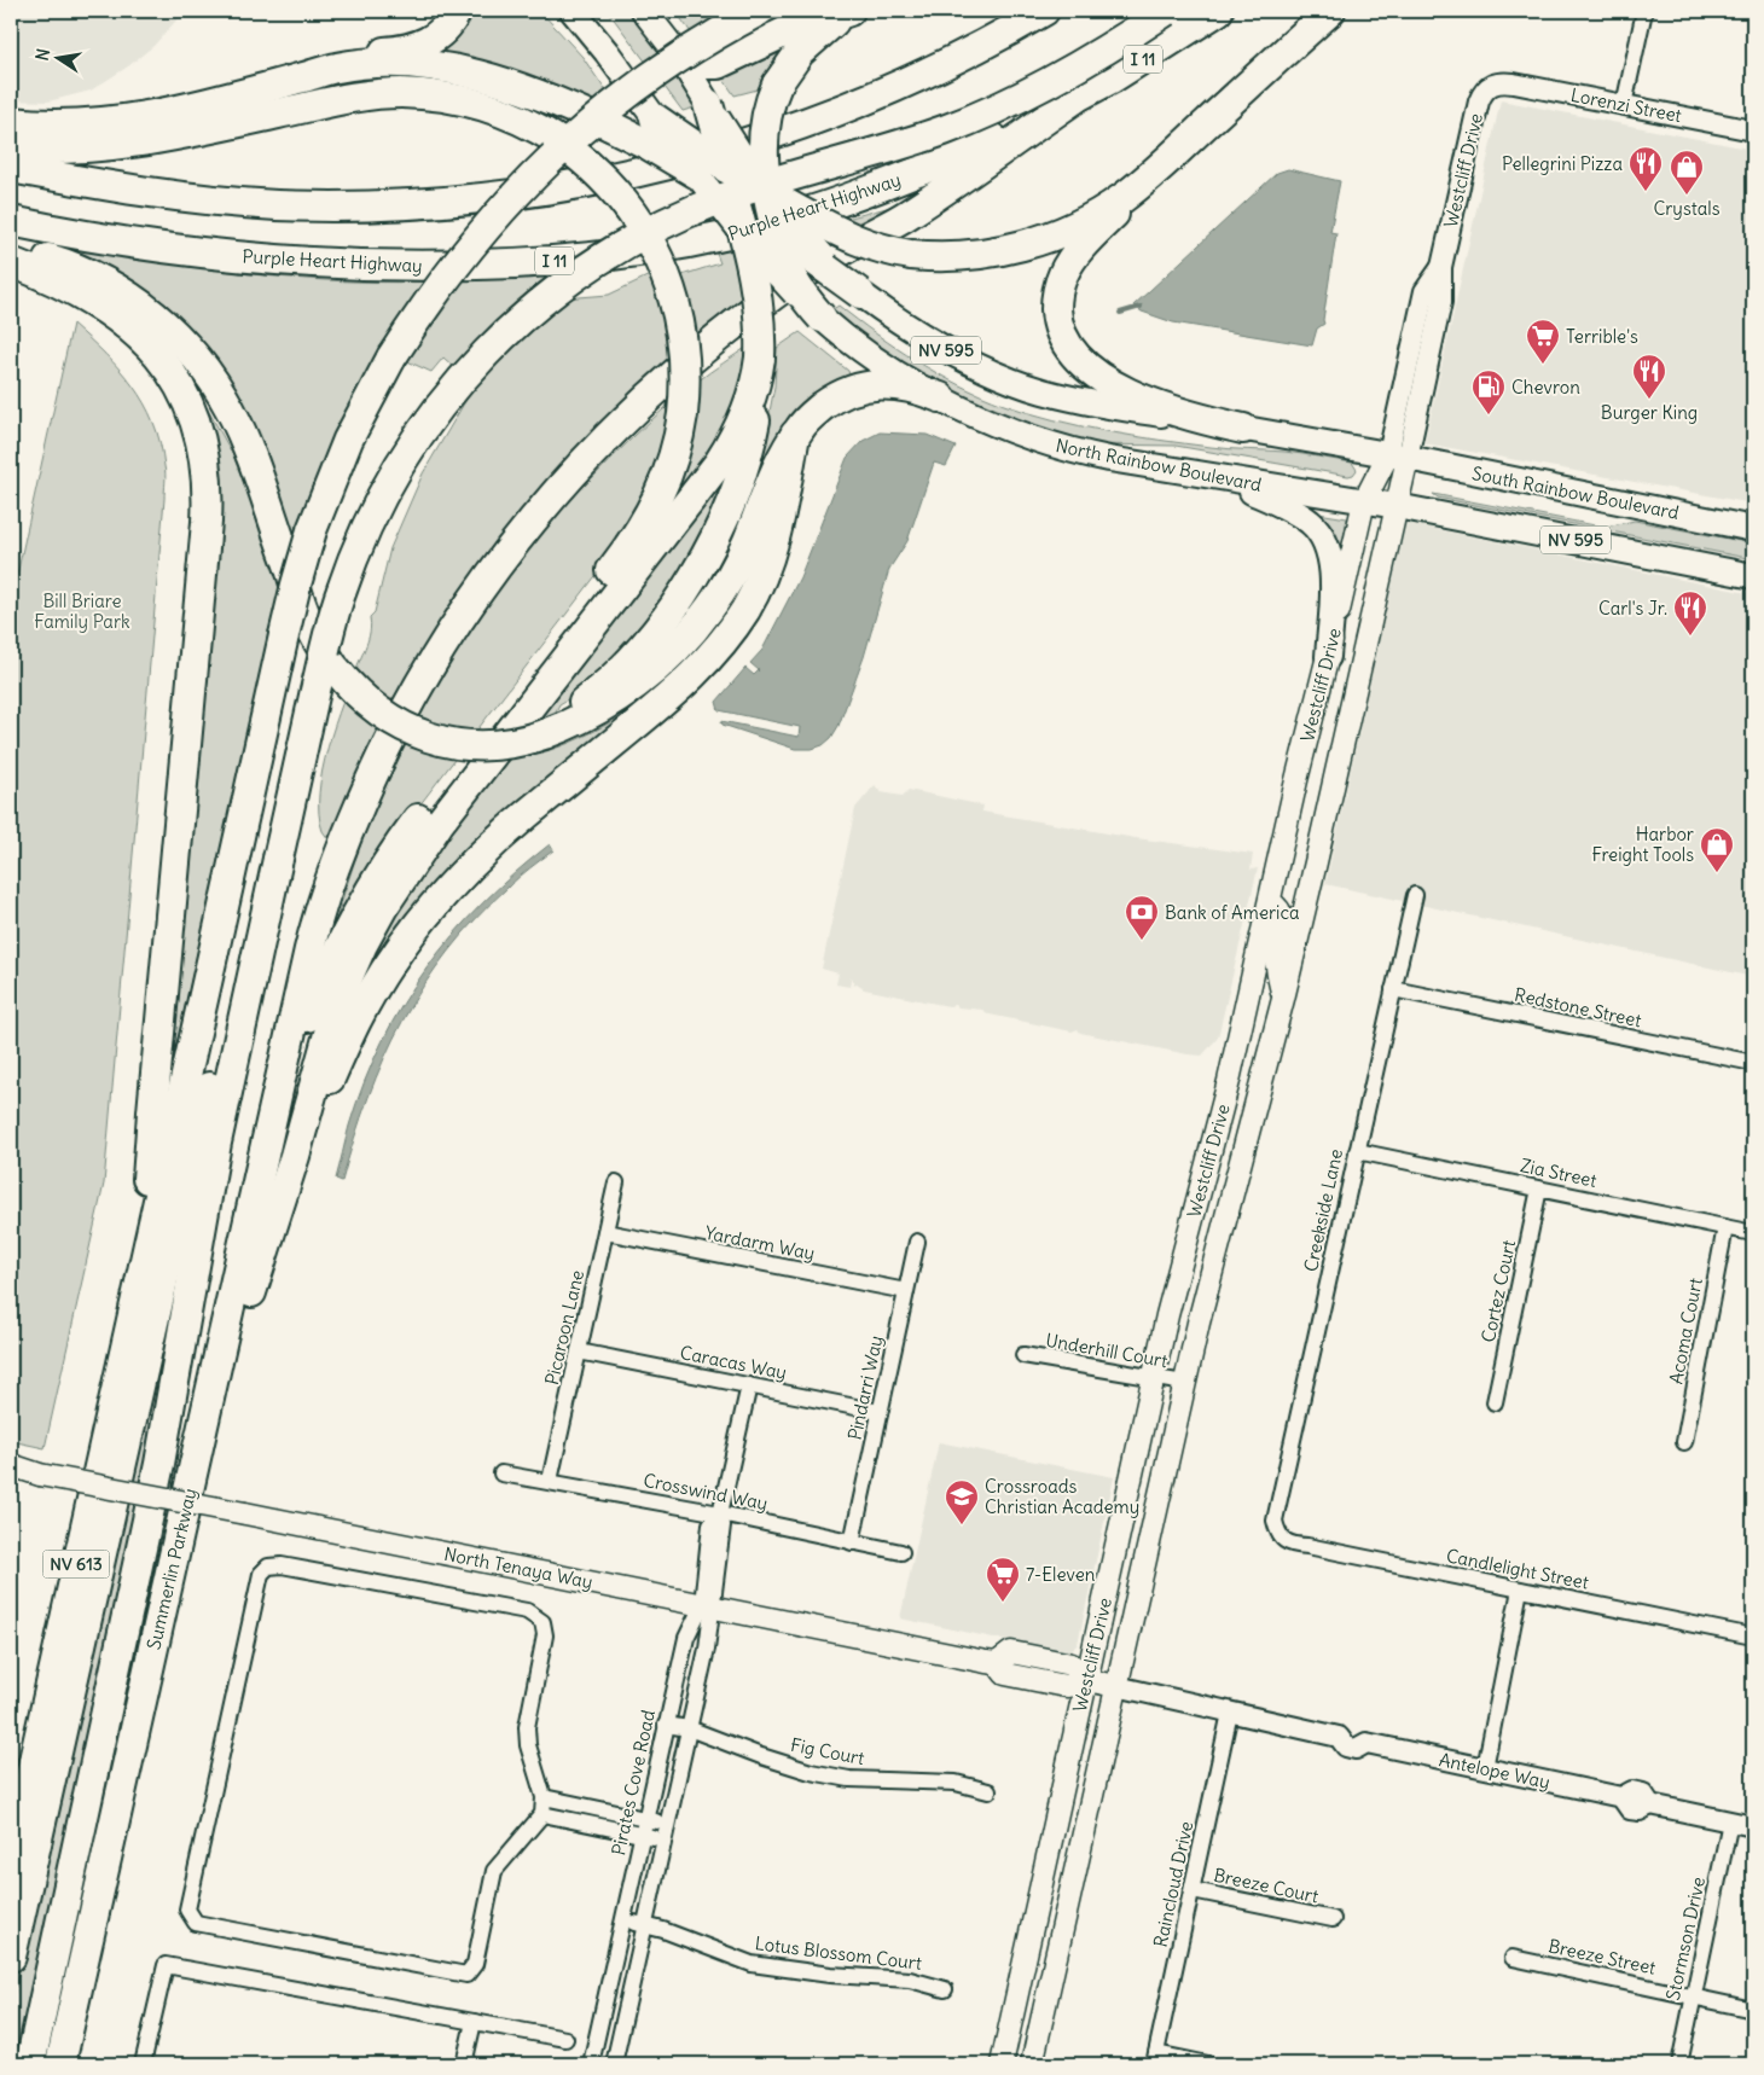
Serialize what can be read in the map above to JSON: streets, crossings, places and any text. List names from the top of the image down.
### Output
{
  "streets": {
    "highway": [
      "I 11",
      "Purple Heart Highway",
      "NV 613",
      "Summerlin Parkway"
    ],
    "main road": [
      "Westcliff Drive",
      "NV 595",
      "North Rainbow Boulevard",
      "South Rainbow Boulevard",
      "North Tenaya Way"
    ],
    "street": [
      "Lorenzi Street",
      "Redstone Street",
      "Zia Street",
      "Creekside Lane",
      "Yardarm Way",
      "Cortez Court",
      "Picaroon Lane",
      "Acoma Court",
      "Underhill Court",
      "Caracas Way",
      "Pindarri Way",
      "Crosswind Way",
      "Candlelight Street",
      "Fig Court",
      "Antelope Way",
      "Pirates Cove Road",
      "Raincloud Drive",
      "Breeze Court",
      "Stormson Drive",
      "Lotus Blossom Court",
      "Breeze Street"
    ]
  },
  "crossings": [
    ["Lorenzi Street", "Westcliff Drive"],
    ["Westcliff Drive", "NV 595"],
    ["Westcliff Drive", "North Rainbow Boulevard"],
    ["Westcliff Drive", "South Rainbow Boulevard"],
    ["Westcliff Drive", "Underhill Court"],
    ["Westcliff Drive", "North Tenaya Way"],
    ["Westcliff Drive", "Antelope Way"],
    ["NV 595", "North Rainbow Boulevard"],
    ["NV 595", "South Rainbow Boulevard"],
    ["Redstone Street", "Creekside Lane"],
    ["Zia Street", "Creekside Lane"],
    ["Zia Street", "Cortez Court"],
    ["Zia Street", "Acoma Court"],
    ["Creekside Lane", "Candlelight Street"],
    ["Yardarm Way", "Picaroon Lane"],
    ["Yardarm Way", "Pindarri Way"],
    ["Picaroon Lane", "Caracas Way"],
    ["Picaroon Lane", "Crosswind Way"],
    ["Caracas Way", "Pindarri Way"],
    ["Caracas Way", "Pirates Cove Road"],
    ["Pindarri Way", "Crosswind Way"],
    ["Crosswind Way", "Pirates Cove Road"],
    ["North Tenaya Way", "Antelope Way"],
    ["North Tenaya Way", "Pirates Cove Road"],
    ["Fig Court", "Pirates Cove Road"],
    ["Antelope Way", "Raincloud Drive"],
    ["Antelope Way", "Stormson Drive"],
    ["Pirates Cove Road", "Lotus Blossom Court"],
    ["Raincloud Drive", "Breeze Court"],
    ["Stormson Drive", "Breeze Street"]
  ],
  "parks": ["Bill Briare Family Park"],
  "places": {
    "restaurant": ["Pellegrini Pizza", "Burger King", "Carl's Jr."],
    "shop": ["Crystals", "Harbor Freight Tools"],
    "supermarket": ["Terrible's", "7-Eleven"],
    "fuel station": ["Chevron"],
    "bank": ["Bank of America"],
    "school or university": ["Crossroads Christian Academy"]
  },
  "north": "left"
}
